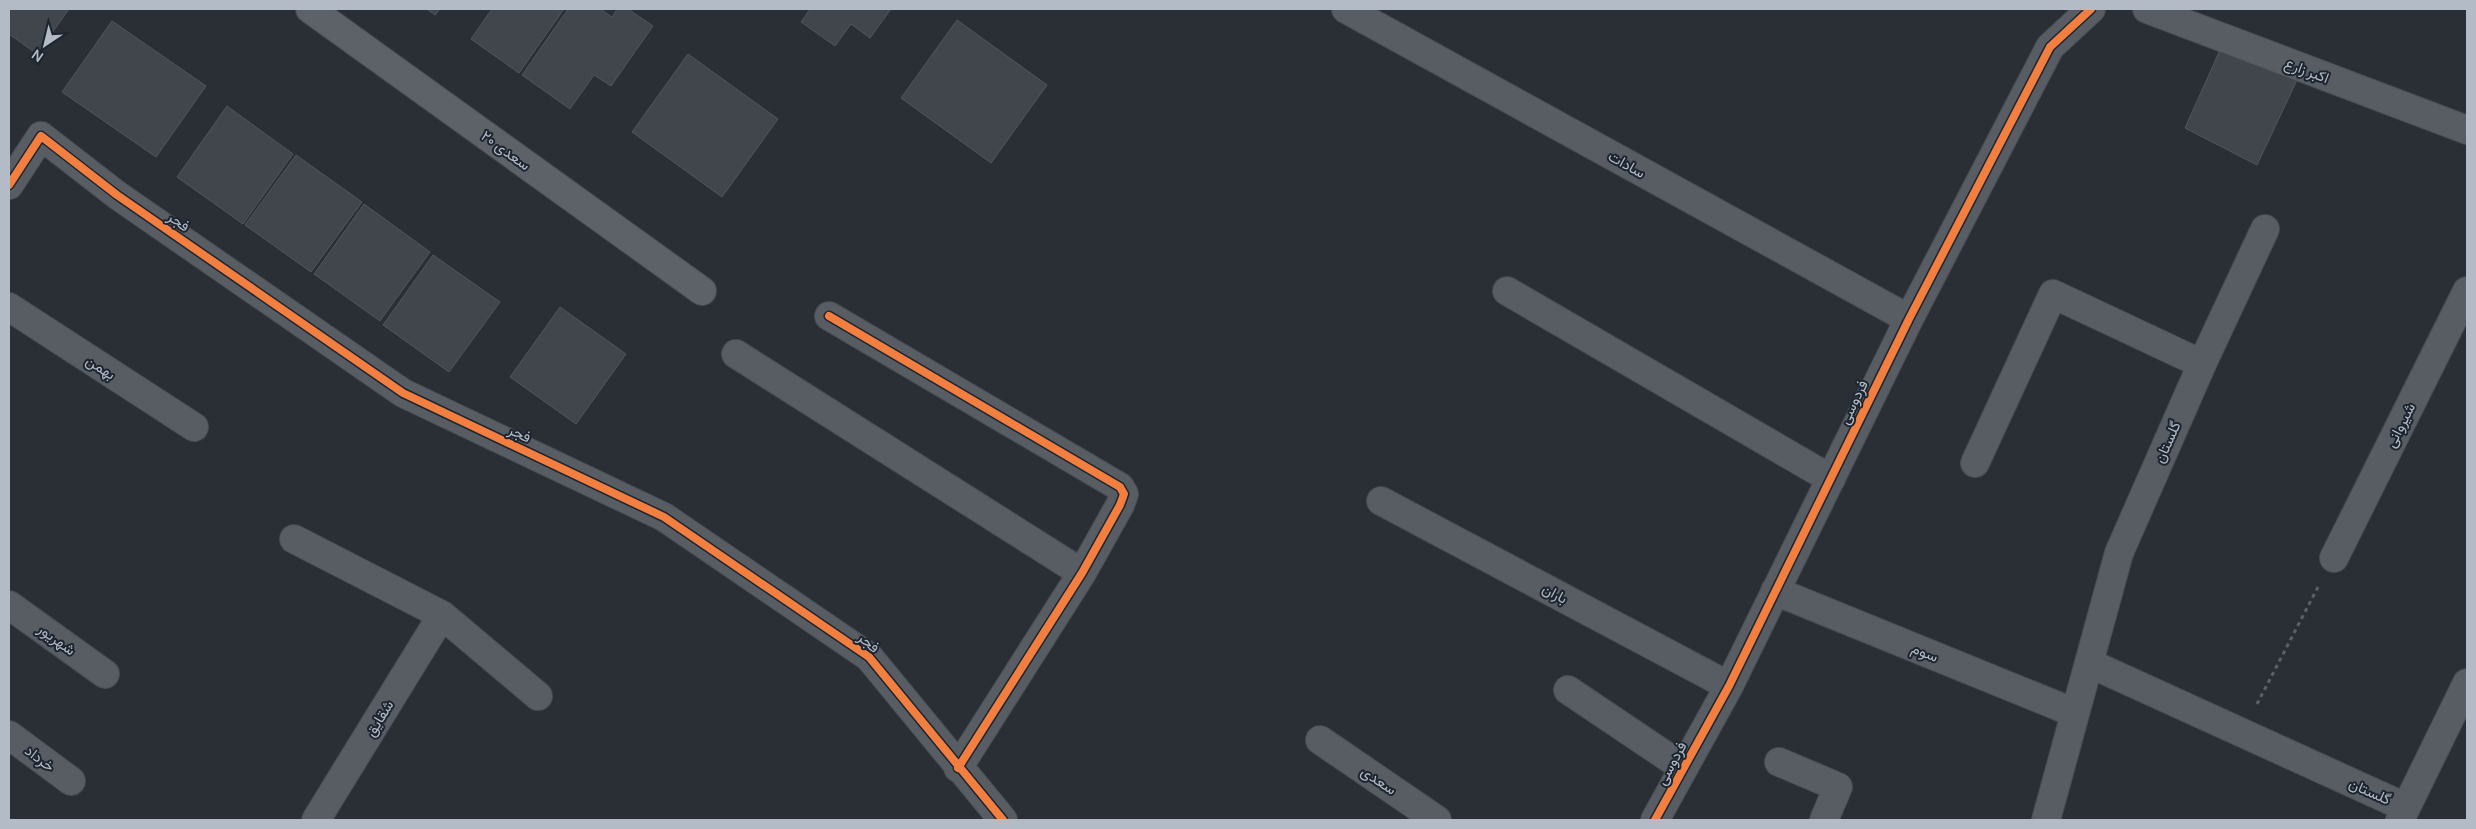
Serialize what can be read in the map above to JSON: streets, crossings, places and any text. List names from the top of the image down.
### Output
{
  "streets": {
    "street": [
      "اکبر زارع",
      "سعدی ۲۰",
      "سادات",
      "فجر",
      "بهمن",
      "فردوسی",
      "شیروانی",
      "گلستان",
      "باران",
      "شهریور",
      "سوم",
      "شقایق",
      "خرداد",
      "سعدی"
    ]
  },
  "crossings": [
    ["سادات", "فردوسی"],
    ["فردوسی", "باران"],
    ["فردوسی", "سوم"],
    ["گلستان", "سوم"]
  ],
  "north": "bottom left"
}
